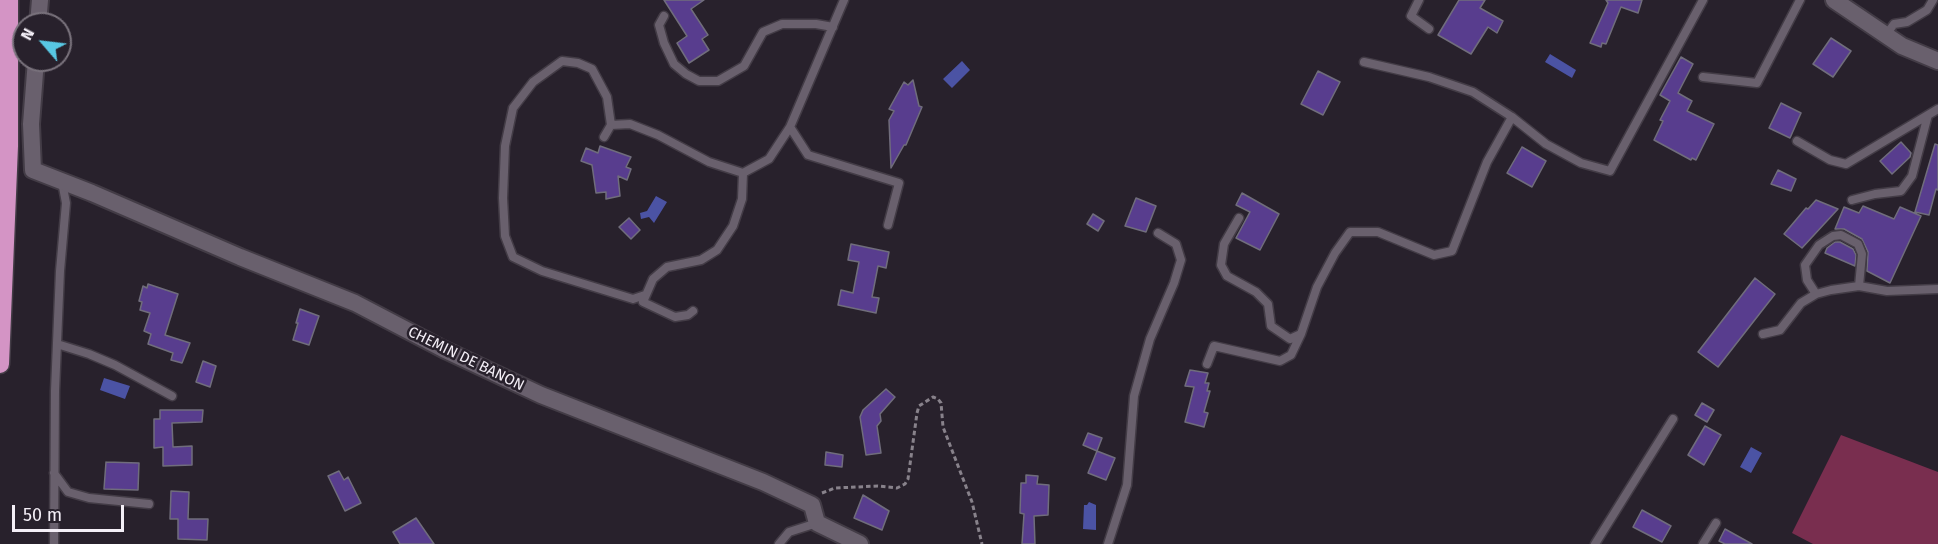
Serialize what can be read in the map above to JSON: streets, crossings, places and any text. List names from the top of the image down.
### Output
{
  "streets": {
    "street": ["CHEMIN DE BANON"]
  },
  "scale_bar": "50 m",
  "north": "top left"
}
